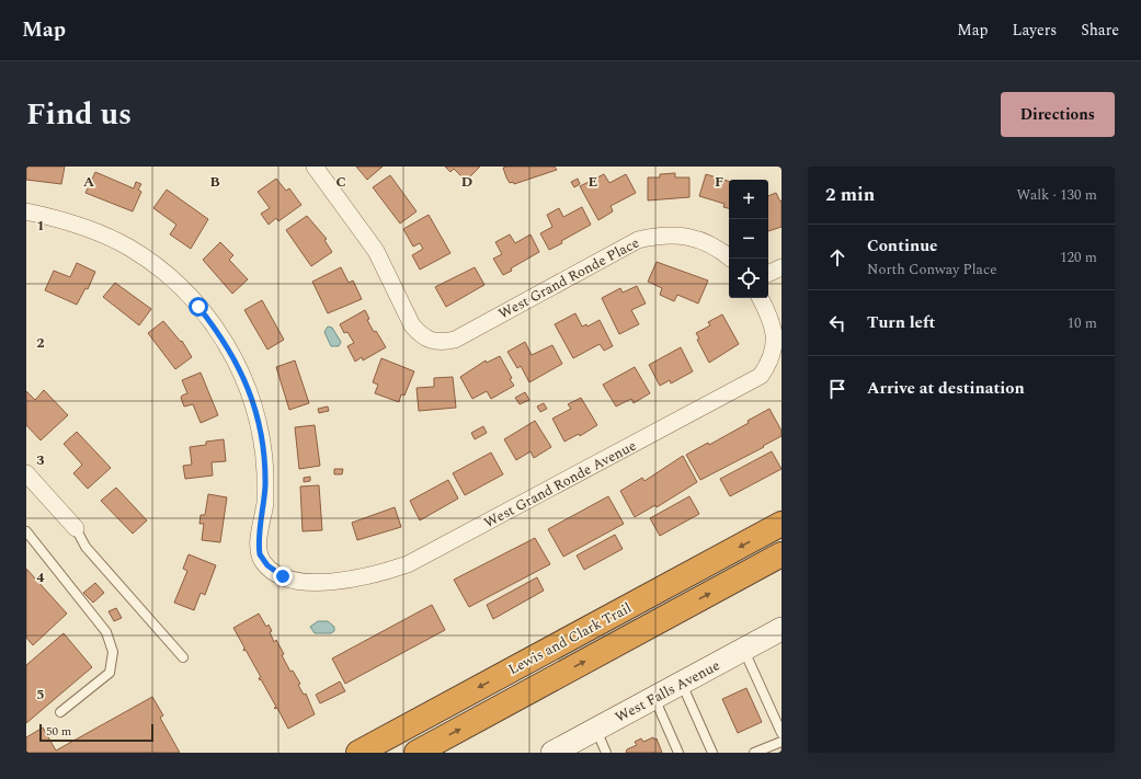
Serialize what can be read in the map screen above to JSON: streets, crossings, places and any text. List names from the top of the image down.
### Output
{
  "streets": {
    "highway": ["Lewis and Clark Trail"],
    "street": ["West Grand Ronde Place", "West Grand Ronde Avenue", "West Falls Avenue"]
  },
  "scale_bar": "50 m",
  "page": {
    "header": "Map",
    "nav": ["Map", "Layers", "Share"],
    "title": "Find us",
    "buttons": "Directions",
    "heading": ["2 min", "Walk · 130 m"],
    "map_buttons": ["+", "−"],
    "list": [
      ["Continue", "North Conway Place", "120 m"],
      ["Turn left", "10 m"],
      "Arrive at destination"
    ],
    "scale": "50 m"
  },
  "grid": {
    "columns": [
      "A",
      "B",
      "C",
      "D",
      "E",
      "F"
    ],
    "rows": [
      "1",
      "2",
      "3",
      "4",
      "5"
    ]
  }
}
